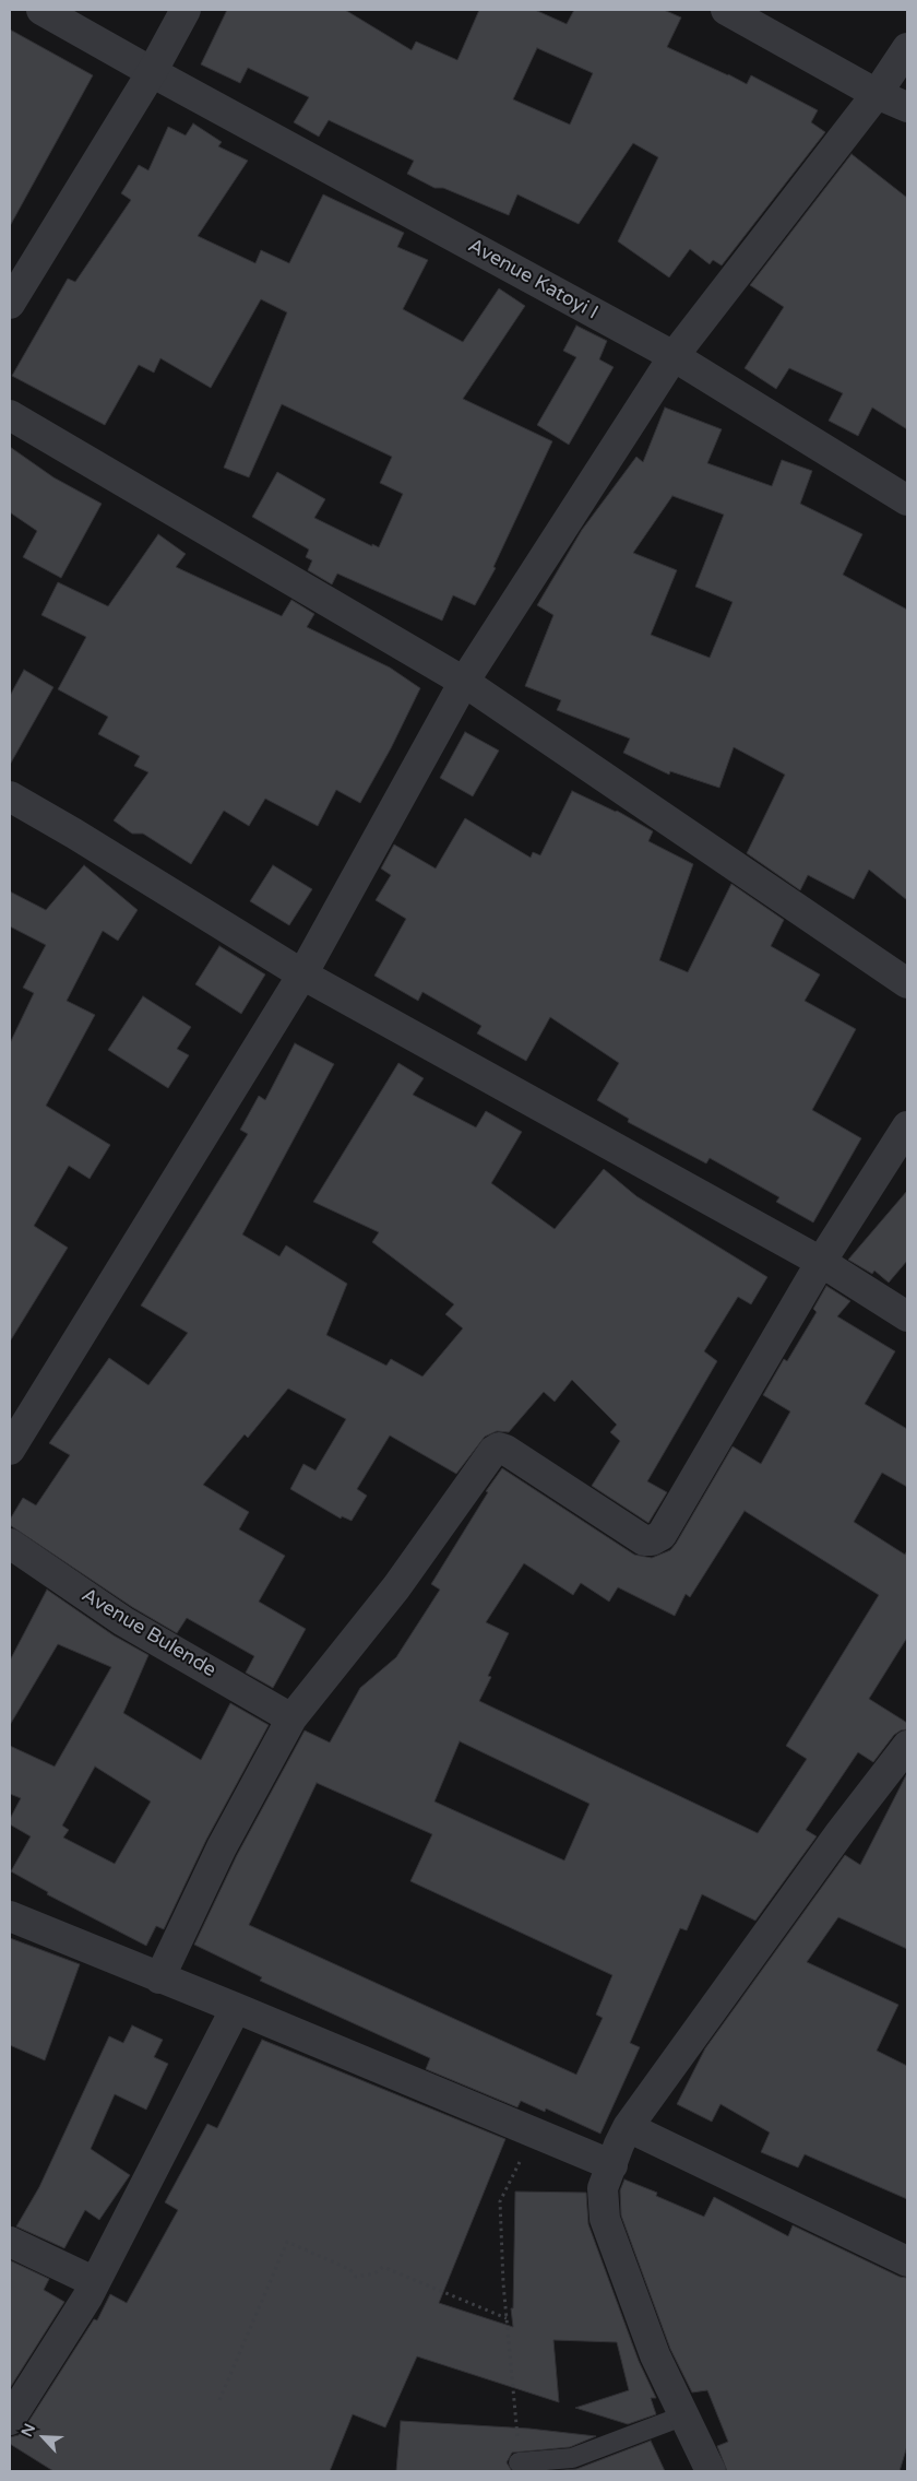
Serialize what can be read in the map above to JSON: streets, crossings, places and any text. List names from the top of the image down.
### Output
{
  "streets": {
    "street": ["Avenue Katoyi I", "Avenue Bulende"]
  },
  "north": "top left"
}
